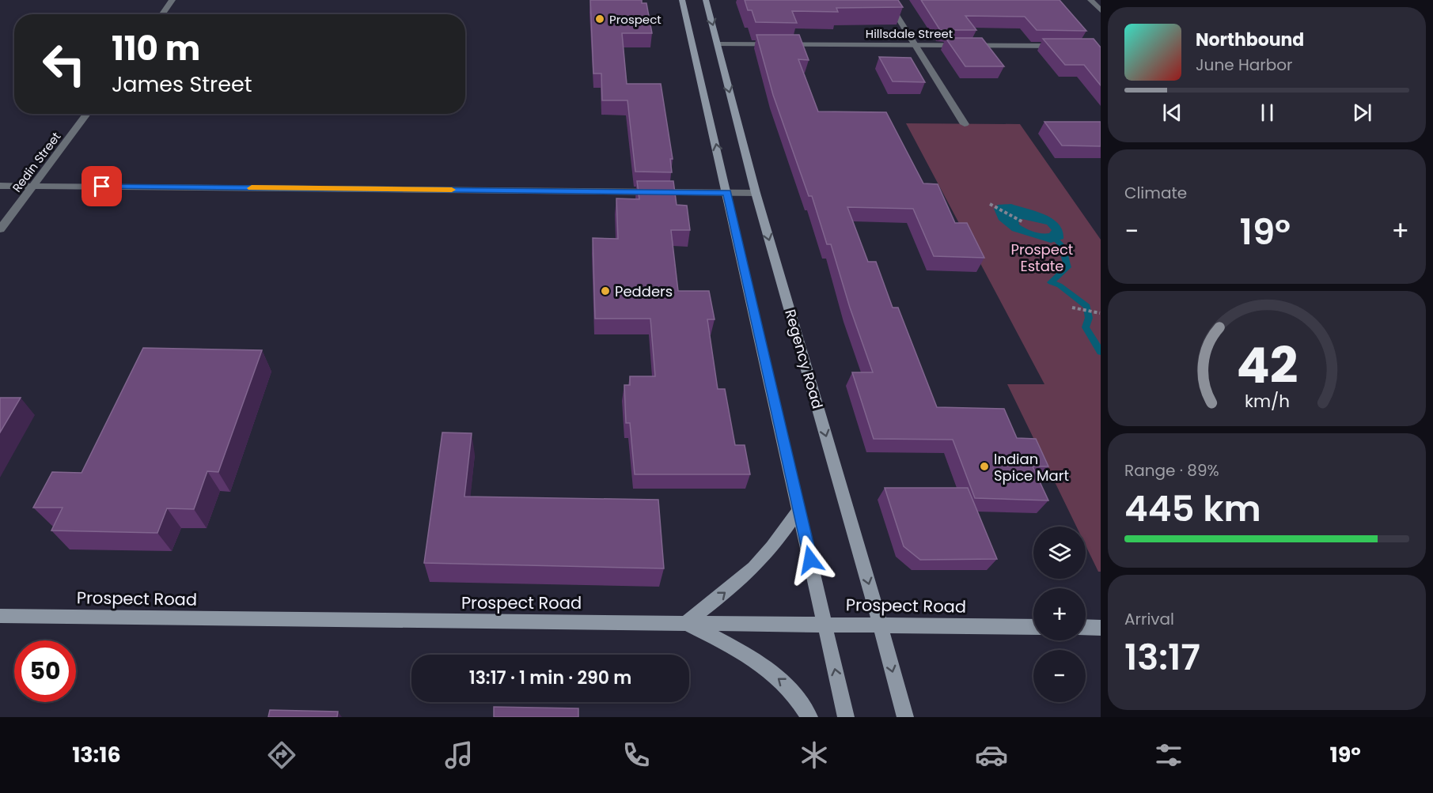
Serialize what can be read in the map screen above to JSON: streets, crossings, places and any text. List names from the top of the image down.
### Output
{
  "streets": {
    "main road": ["Regency Road", "Prospect Road"],
    "street": ["Hillsdale Street", "Redin Street"]
  },
  "crossings": [
    ["Hillsdale Street", "Regency Road"],
    ["Regency Road", "Prospect Road"]
  ],
  "parks": ["Prospect Estate"],
  "places": ["Prospect", "Pedders", "Indian Spice Mart"],
  "page": {
    "turn": ["110 m", "James Street"],
    "song": ["Northbound", "June Harbor"],
    "tile": [
      "Climate",
      ["Range · 89%", "445 km"],
      ["Arrival", "13:17"]
    ],
    "heat": ["−", "19°", "+"],
    "map_buttons": ["+", "−"],
    "limit": "50",
    "trip": "13:17 · 1 min · 290 m",
    "tabs": ["13:16", "19°"],
    "gauge": ["42", "km/h"]
  }
}
